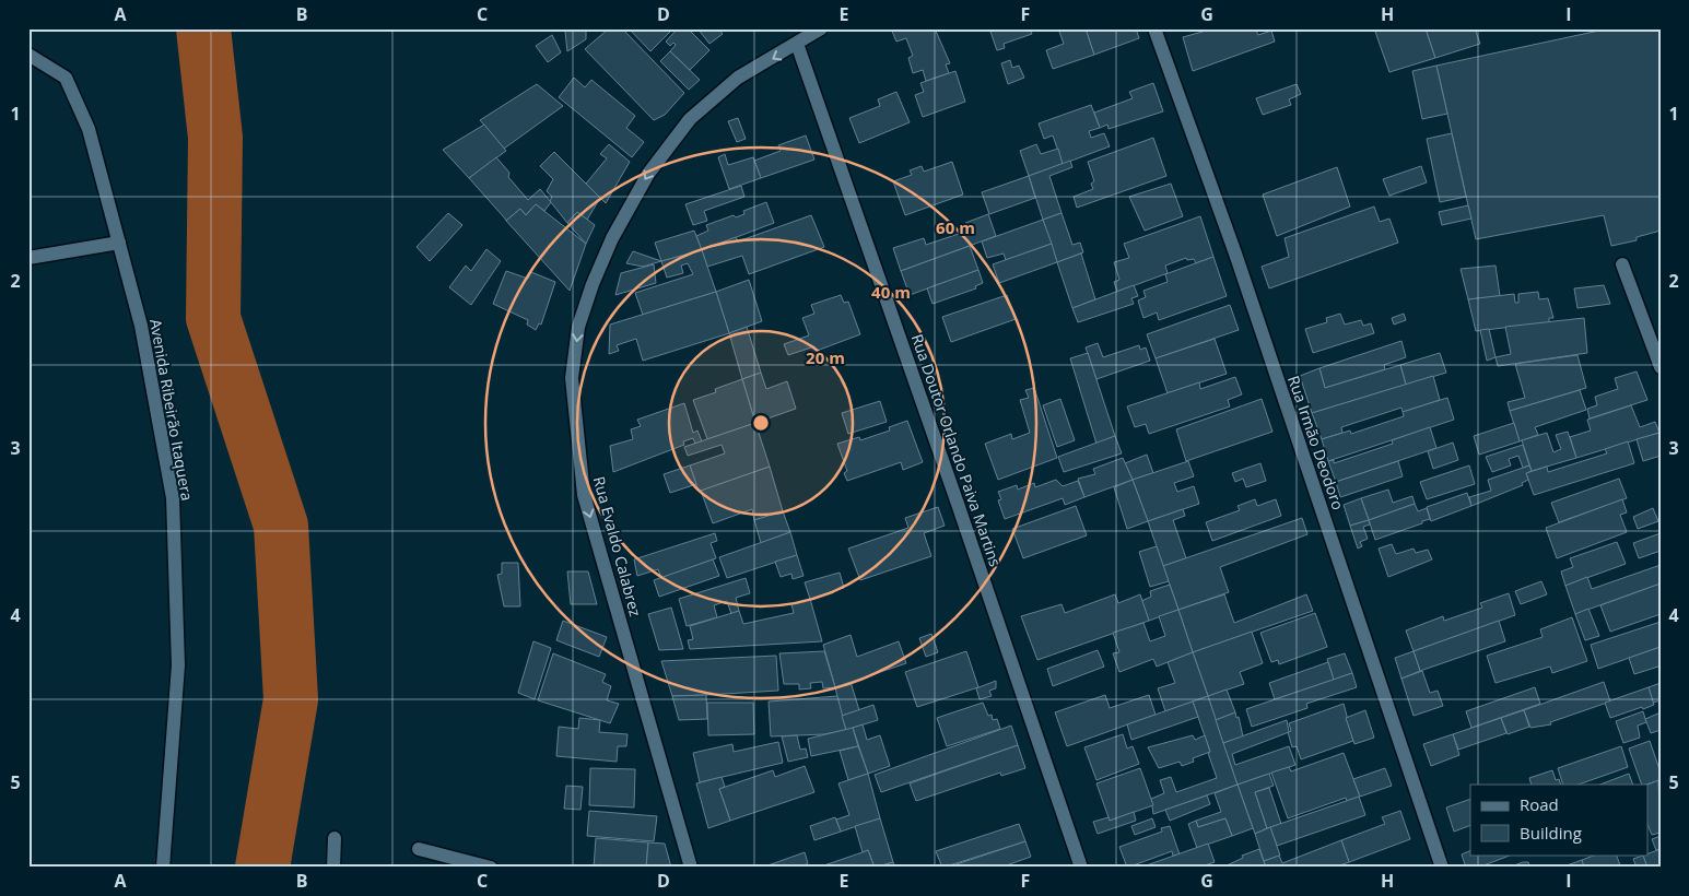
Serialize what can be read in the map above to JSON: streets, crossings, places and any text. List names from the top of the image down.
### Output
{
  "streets": {
    "street": [
      "Avenida Ribeirão Itaquera",
      "Rua Irmão Deodoro",
      "Rua Doutor Orlando Paiva Martins",
      "Rua Evaldo Calabrez"
    ]
  },
  "crossings": [
    ["Rua Doutor Orlando Paiva Martins", "Rua Evaldo Calabrez"]
  ],
  "one_way": ["Rua Evaldo Calabrez"],
  "legend": ["Road", "Building"],
  "grid": {
    "columns": [
      "A",
      "B",
      "C",
      "D",
      "E",
      "F",
      "G",
      "H",
      "I"
    ],
    "rows": [
      "1",
      "2",
      "3",
      "4",
      "5"
    ]
  },
  "rings": ["60 m", "40 m", "20 m"]
}
